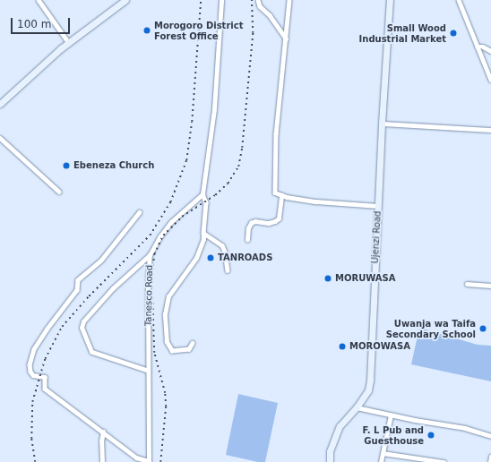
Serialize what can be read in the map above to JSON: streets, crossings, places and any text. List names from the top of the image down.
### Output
{
  "streets": {
    "street": ["Ujenzi Road", "Tanesco Road"]
  },
  "places": [
    "Morogoro District Forest Office",
    "Small Wood Industrial Market",
    "Ebeneza Church",
    "TANROADS",
    "MORUWASA",
    "Uwanja wa Taifa Secondary School",
    "MOROWASA",
    "F. L Pub and Guesthouse"
  ],
  "scale_bar": "100 m"
}
